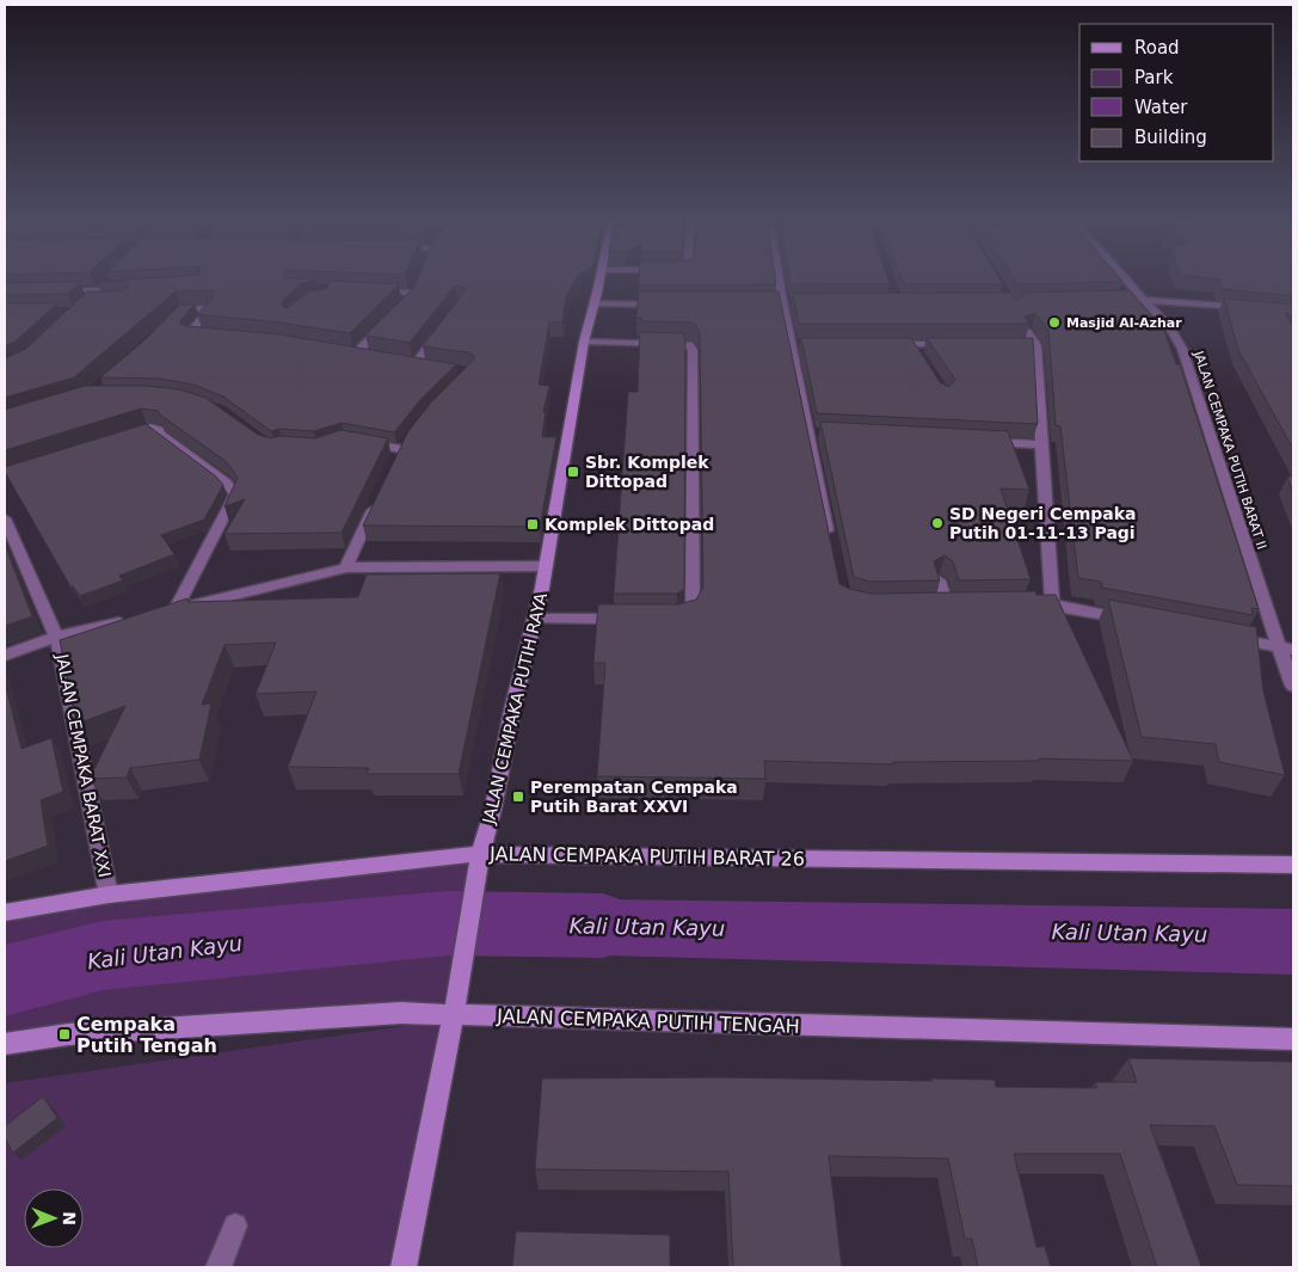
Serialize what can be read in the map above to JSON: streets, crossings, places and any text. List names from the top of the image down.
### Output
{
  "streets": {
    "street": [
      "JALAN CEMPAKA PUTIH BARAT II",
      "JALAN CEMPAKA PUTIH RAYA",
      "JALAN CEMPAKA BARAT XXI",
      "JALAN CEMPAKA PUTIH BARAT 26",
      "JALAN CEMPAKA PUTIH TENGAH"
    ]
  },
  "crossings": [
    ["JALAN CEMPAKA PUTIH RAYA", "JALAN CEMPAKA PUTIH BARAT 26"],
    ["JALAN CEMPAKA PUTIH RAYA", "JALAN CEMPAKA PUTIH TENGAH"],
    ["JALAN CEMPAKA BARAT XXI", "JALAN CEMPAKA PUTIH BARAT 26"]
  ],
  "water": ["Kali Utan Kayu"],
  "places": {
    "other": ["Masjid Al-Azhar", "SD Negeri Cempaka Putih 01-11-13 Pagi"],
    "transit": [
      "Sbr. Komplek Dittopad",
      "Komplek Dittopad",
      "Perempatan Cempaka Putih Barat XXVI",
      "Cempaka Putih Tengah"
    ]
  },
  "legend": [
    "Road",
    "Park",
    "Water",
    "Building"
  ],
  "north": "right"
}
